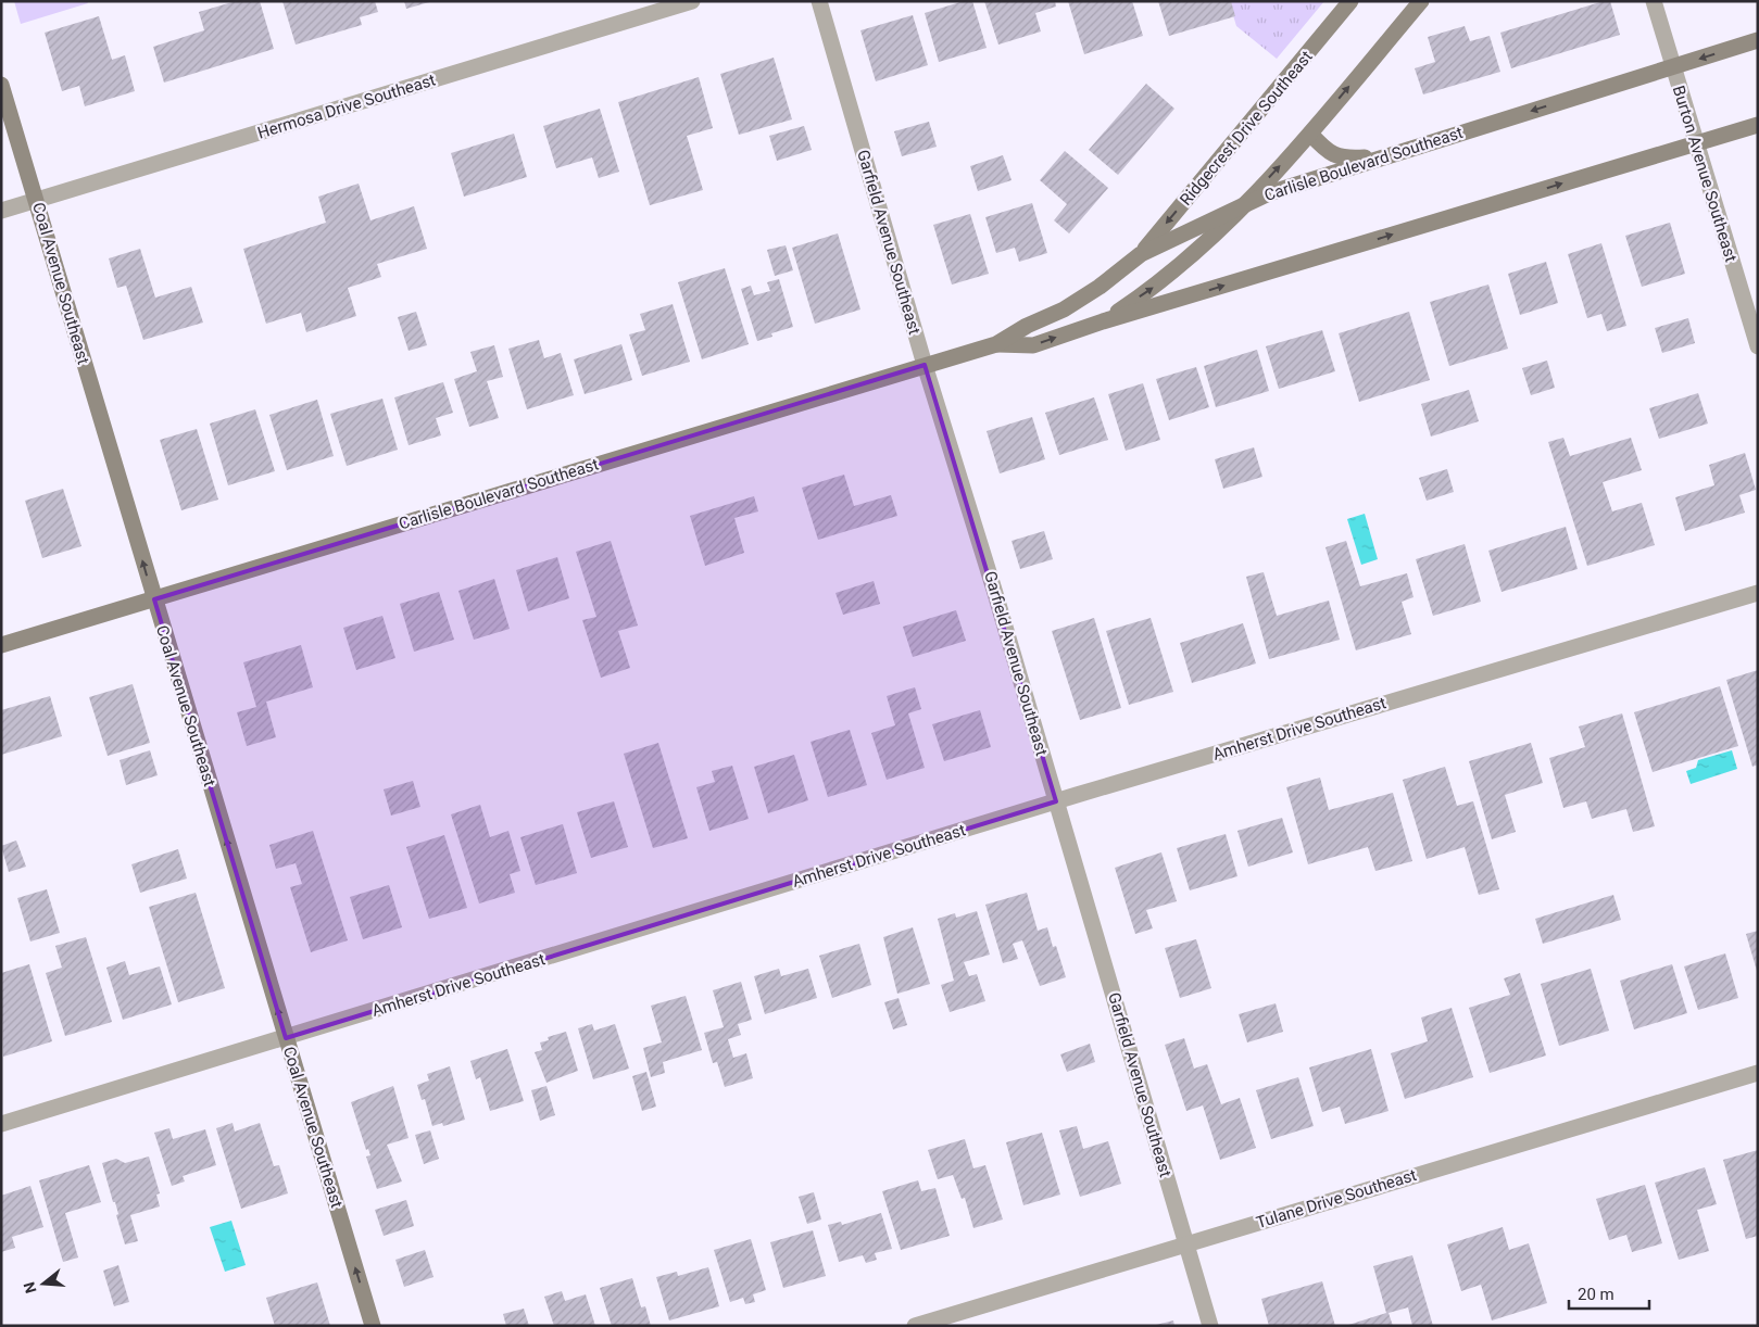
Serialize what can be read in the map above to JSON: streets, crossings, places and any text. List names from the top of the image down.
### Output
{
  "streets": {
    "street": [
      "Hermosa Drive Southeast",
      "Ridgecrest Drive Southeast",
      "Carlisle Boulevard Southeast",
      "Burton Avenue Southeast",
      "Garfield Avenue Southeast",
      "Coal Avenue Southeast",
      "Amherst Drive Southeast",
      "Tulane Drive Southeast"
    ]
  },
  "crossings": [
    ["Hermosa Drive Southeast", "Coal Avenue Southeast"],
    ["Ridgecrest Drive Southeast", "Carlisle Boulevard Southeast"],
    ["Carlisle Boulevard Southeast", "Burton Avenue Southeast"],
    ["Carlisle Boulevard Southeast", "Garfield Avenue Southeast"],
    ["Carlisle Boulevard Southeast", "Coal Avenue Southeast"],
    ["Garfield Avenue Southeast", "Amherst Drive Southeast"],
    ["Garfield Avenue Southeast", "Tulane Drive Southeast"],
    ["Coal Avenue Southeast", "Amherst Drive Southeast"]
  ],
  "one_way": ["Coal Avenue Southeast"],
  "scale_bar": "20 m",
  "north": "left"
}
